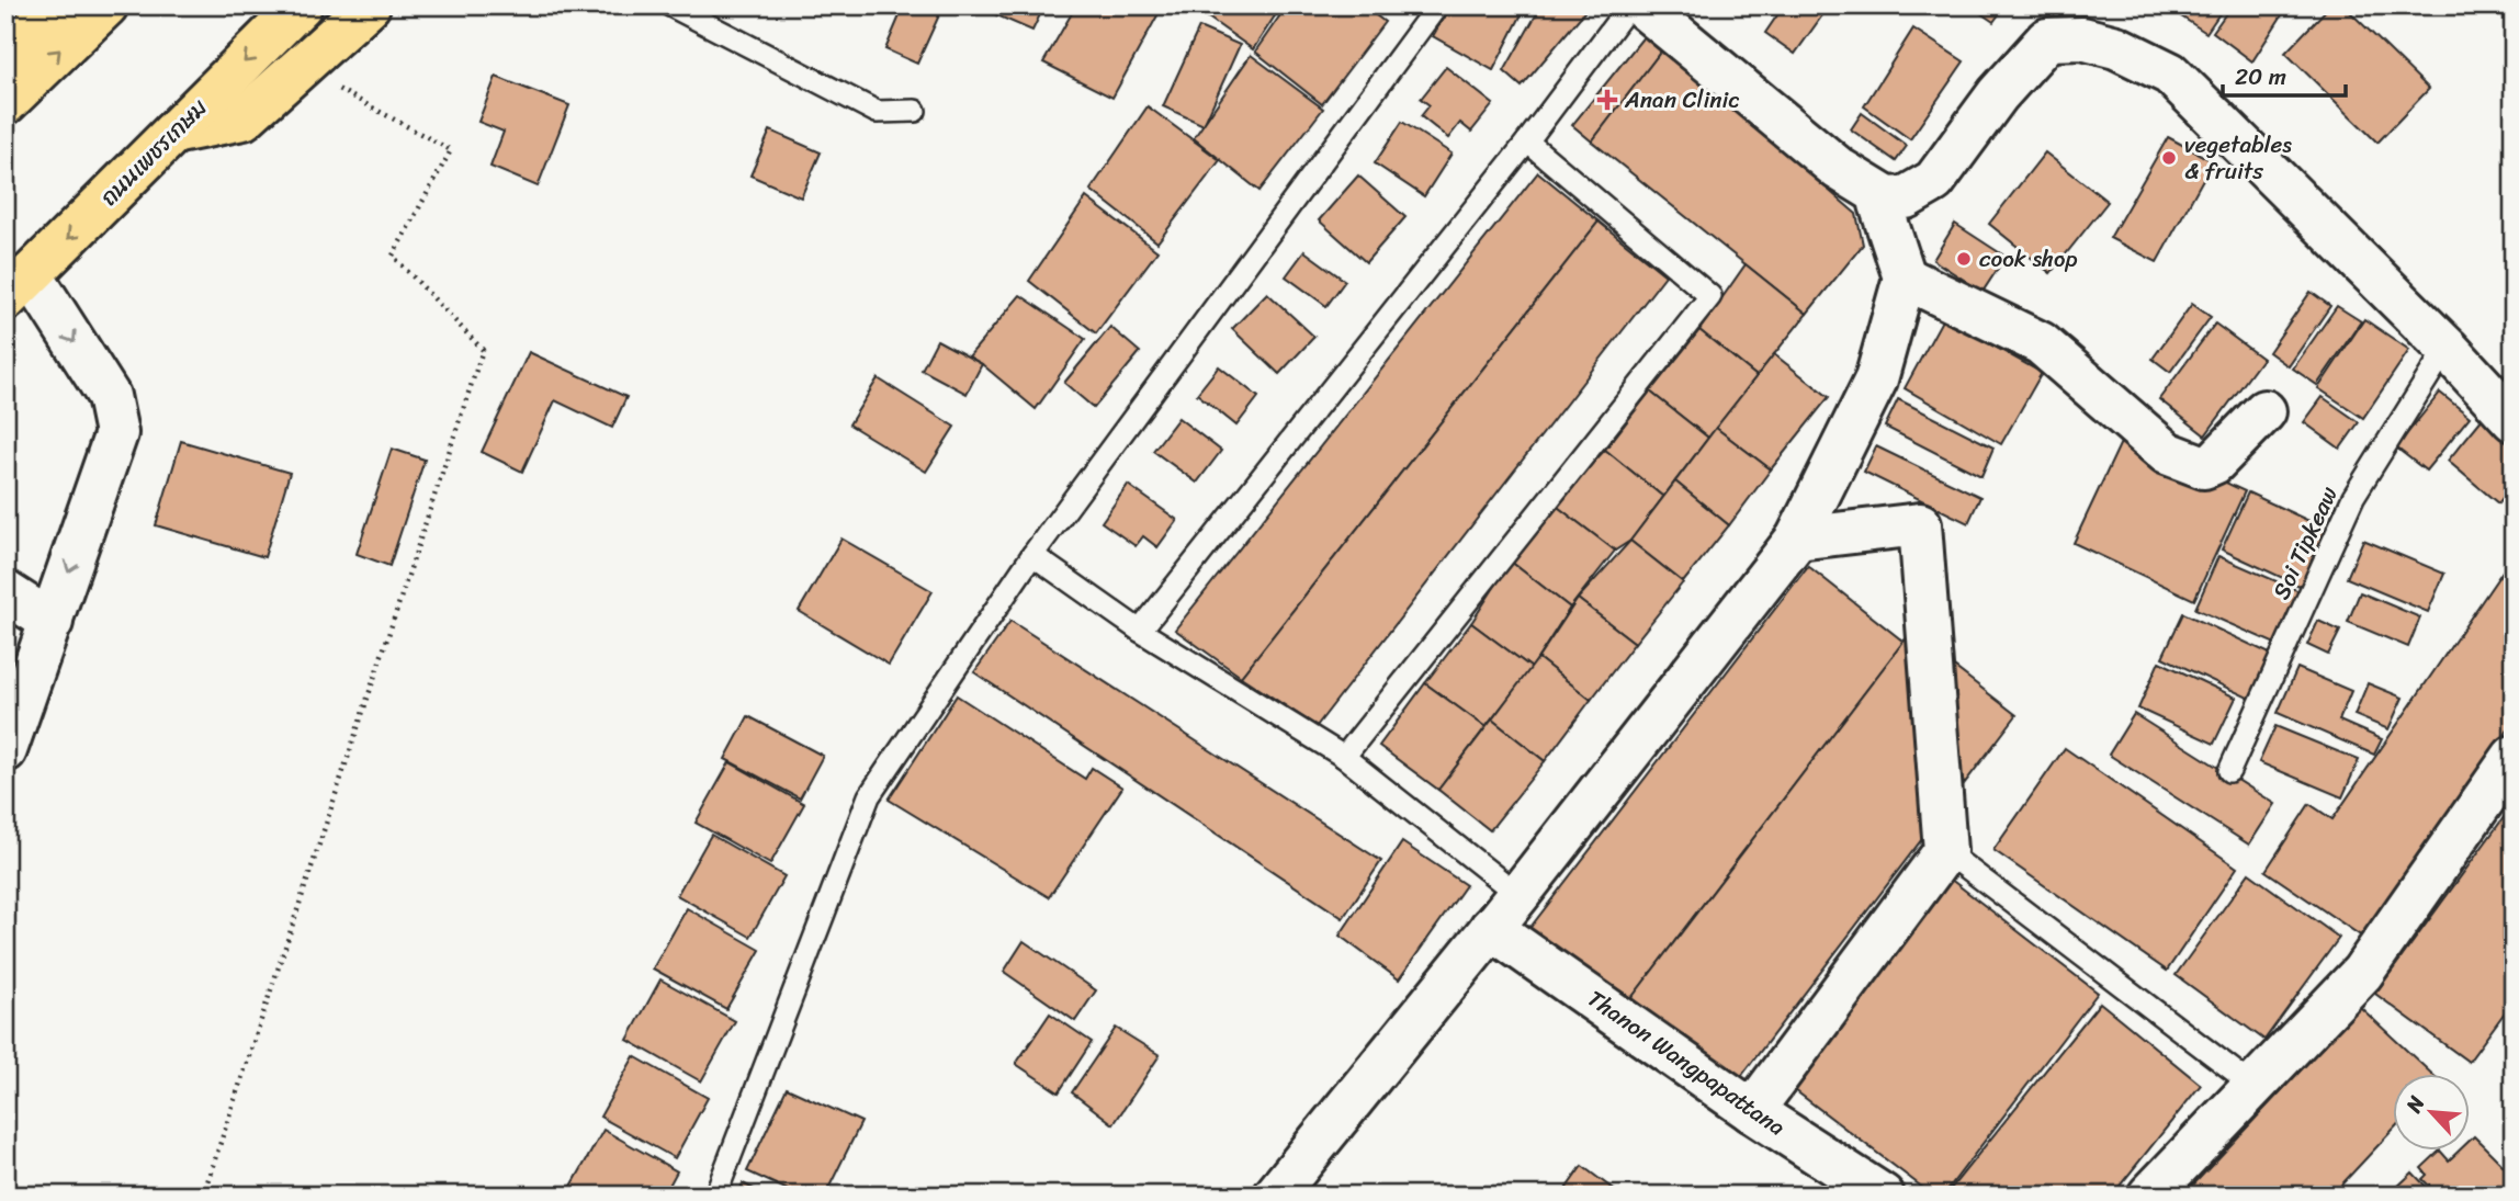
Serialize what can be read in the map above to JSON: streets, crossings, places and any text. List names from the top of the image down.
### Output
{
  "streets": {
    "highway": ["ถนนเพชรเกษม"],
    "street": ["Thanon Wangpapattana"],
    "lane": ["Soi Tipkeaw"]
  },
  "places": {
    "health": ["Anan Clinic"],
    "other": ["vegetables & fruits", "cook shop"]
  },
  "scale_bar": "20 m",
  "north": "top left"
}
